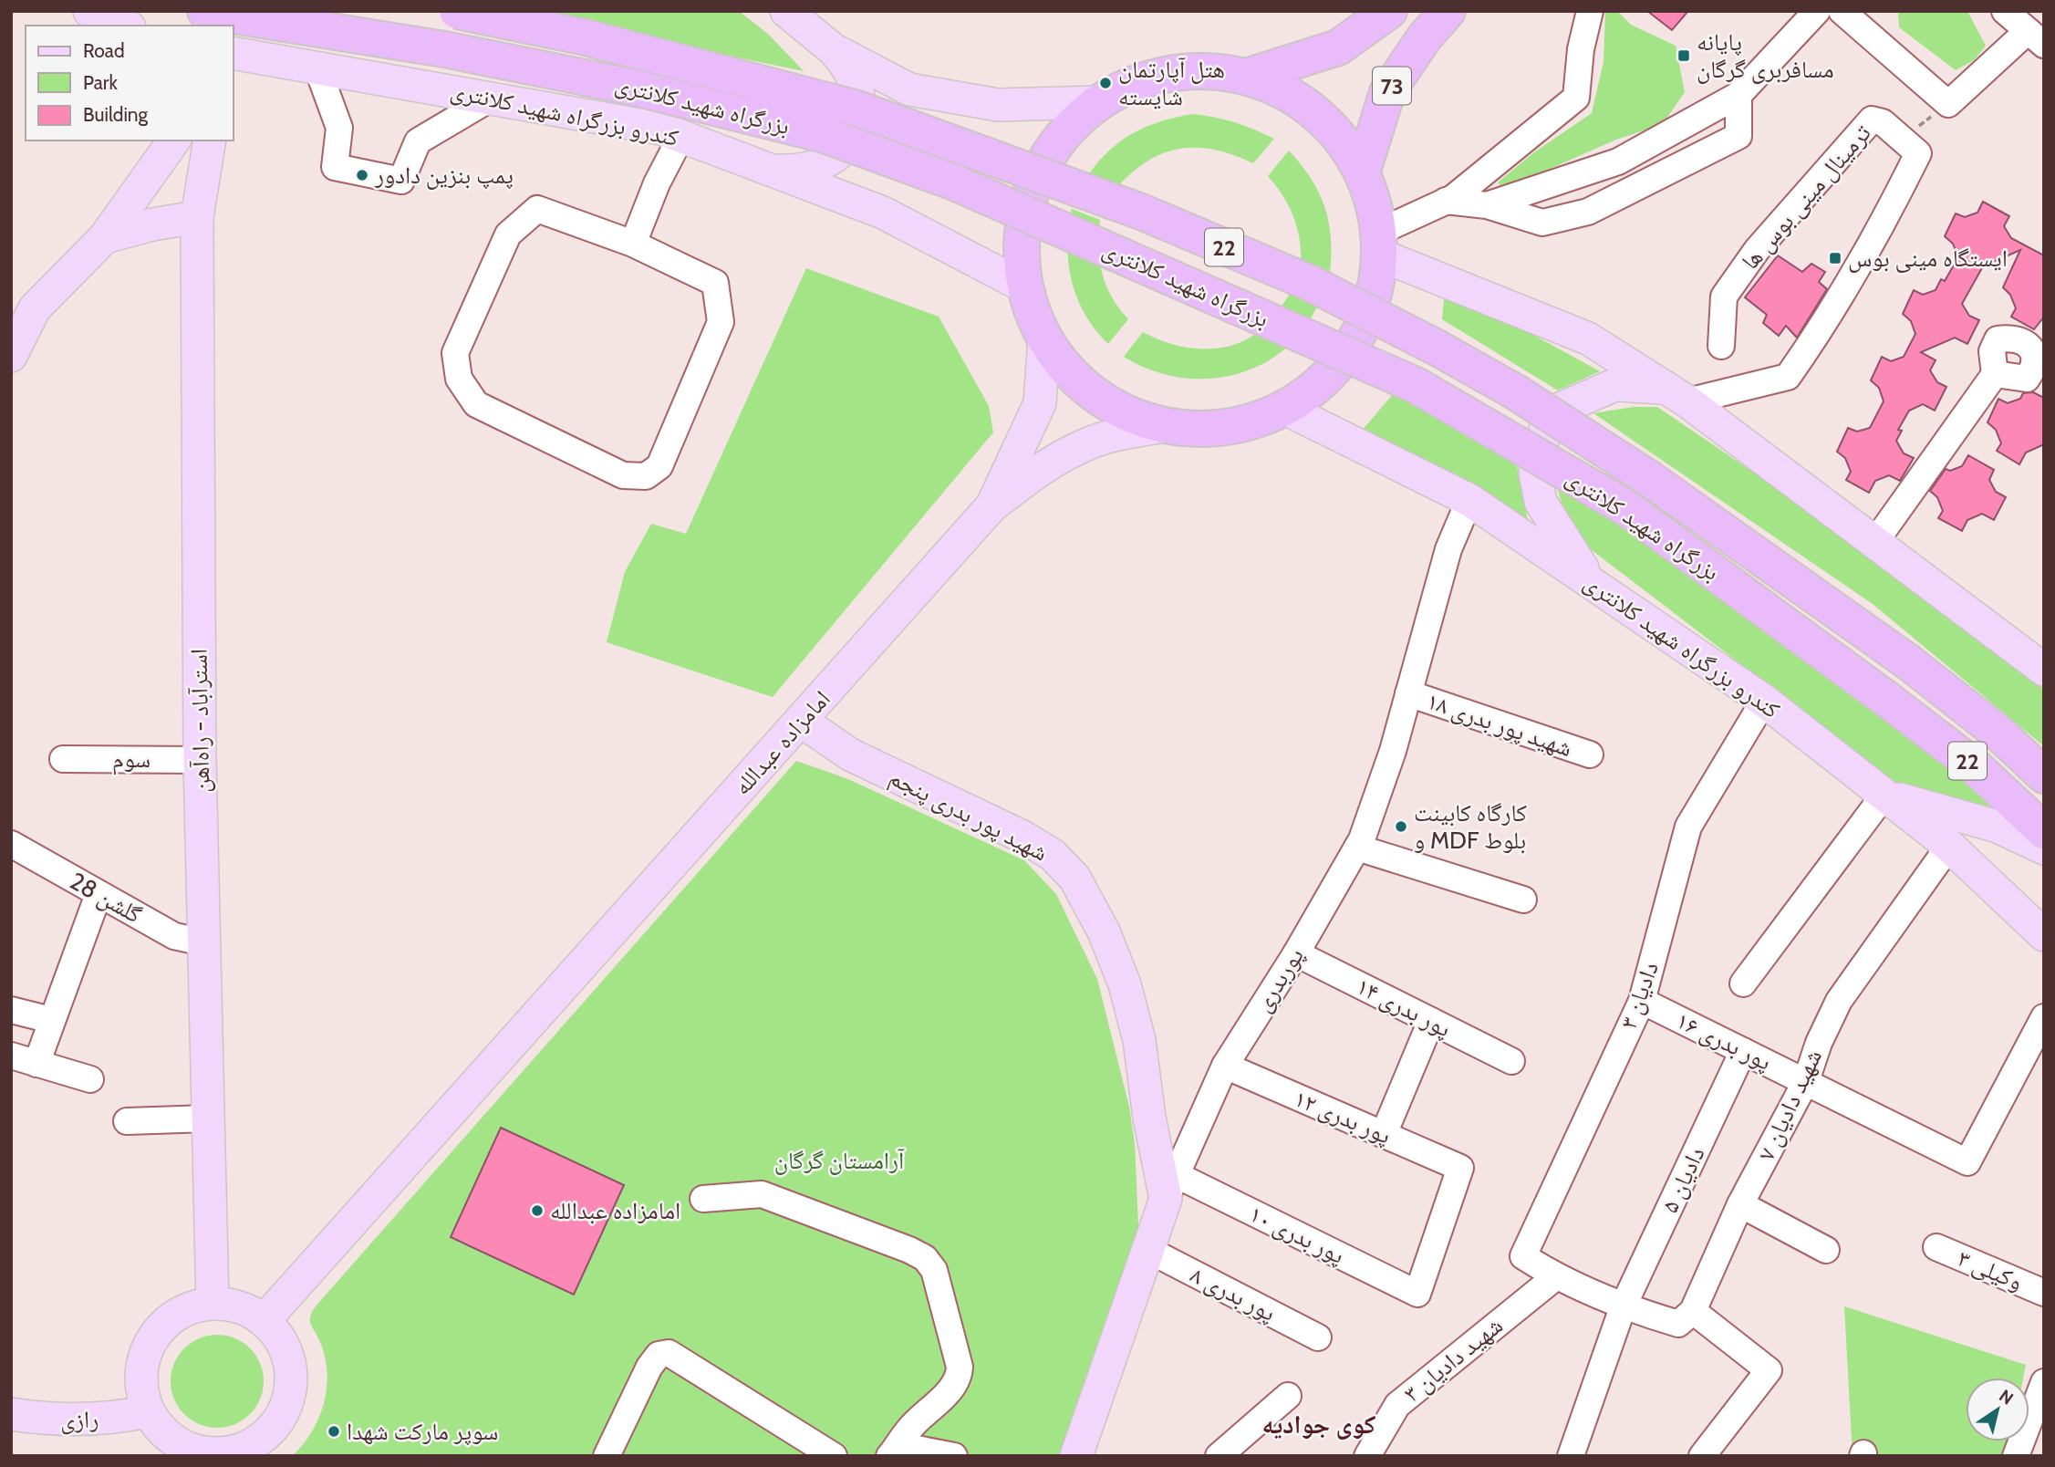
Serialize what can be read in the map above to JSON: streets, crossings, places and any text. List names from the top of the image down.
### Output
{
  "streets": {
    "highway": ["73", "بزرگراه شهید کلانتری", "22"],
    "main road": [
      "کندرو بزرگراه شهید کلانتری",
      "استرآباد - راه‌آهن",
      "امامزاده عبدالله",
      "شهید پور بدری پنجم",
      "پوربدری",
      "رازی"
    ],
    "street": [
      "ترمینال مینی بوس ها",
      "شهید پور بدری ۱۸",
      "سوم",
      "گلشن 28",
      "دادیان ۳",
      "پور بدری ۱۴",
      "پور بدری ۱۶",
      "شهید دادیان ۷",
      "پور بدری ۱۲",
      "دادیان ۵",
      "پور بدری ۱۰",
      "وکیلی ۳",
      "پور بدری ۸",
      "۳ شهید دادیان"
    ]
  },
  "crossings": [
    ["کندرو بزرگراه شهید کلانتری", "پوربدری"],
    ["کندرو بزرگراه شهید کلانتری", "دادیان ۳"],
    ["کندرو بزرگراه شهید کلانتری", "شهید دادیان ۷"],
    ["استرآباد - راه‌آهن", "امامزاده عبدالله"],
    ["استرآباد - راه‌آهن", "سوم"],
    ["استرآباد - راه‌آهن", "گلشن 28"],
    ["استرآباد - راه‌آهن", "رازی"],
    ["شهید پور بدری ۱۸", "پوربدری"],
    ["امامزاده عبدالله", "شهید پور بدری پنجم"],
    ["امامزاده عبدالله", "رازی"],
    ["شهید پور بدری پنجم", "پوربدری"],
    ["شهید پور بدری پنجم", "پور بدری ۱۰"],
    ["پوربدری", "پور بدری ۱۴"],
    ["پوربدری", "پور بدری ۱۲"],
    ["پوربدری", "پور بدری ۱۰"],
    ["پوربدری", "پور بدری ۸"],
    ["دادیان ۳", "پور بدری ۱۶"],
    ["دادیان ۳", "۳ شهید دادیان"],
    ["پور بدری ۱۶", "شهید دادیان ۷"],
    ["پور بدری ۱۶", "دادیان ۵"],
    ["پور بدری ۱۲", "پور بدری ۱۰"]
  ],
  "districts": ["کوی جوادیه"],
  "parks": ["آرامستان گرگان"],
  "places": {
    "transit": ["پایانه مسافربری گرگان", "ایستگاه مینی بوس"],
    "other": [
      "هتل آپارتمان شایسته",
      "پمپ بنزین دادور",
      "کارگاه کابینت و MDF بلوط",
      "امامزاده عبدالله",
      "سوپر مارکت شهدا"
    ]
  },
  "legend": ["Road", "Park", "Building"],
  "north": "top right"
}
